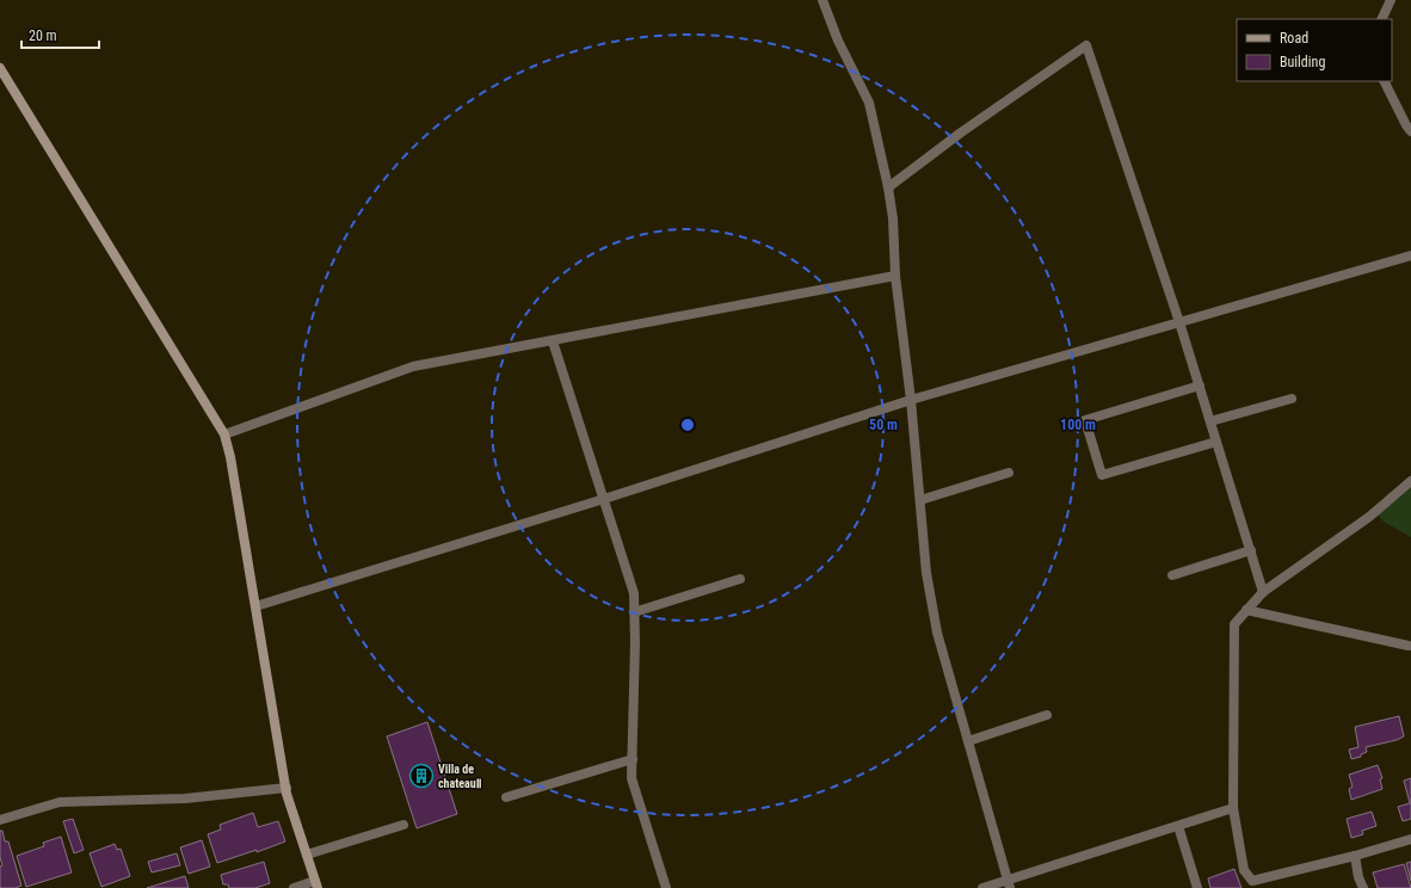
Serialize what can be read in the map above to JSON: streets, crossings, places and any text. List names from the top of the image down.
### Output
{
  "places": {
    "building": ["Villa de chateauⅡ"]
  },
  "legend": ["Road", "Building"],
  "scale_bar": "20 m",
  "rings": ["50 m", "100 m"]
}
